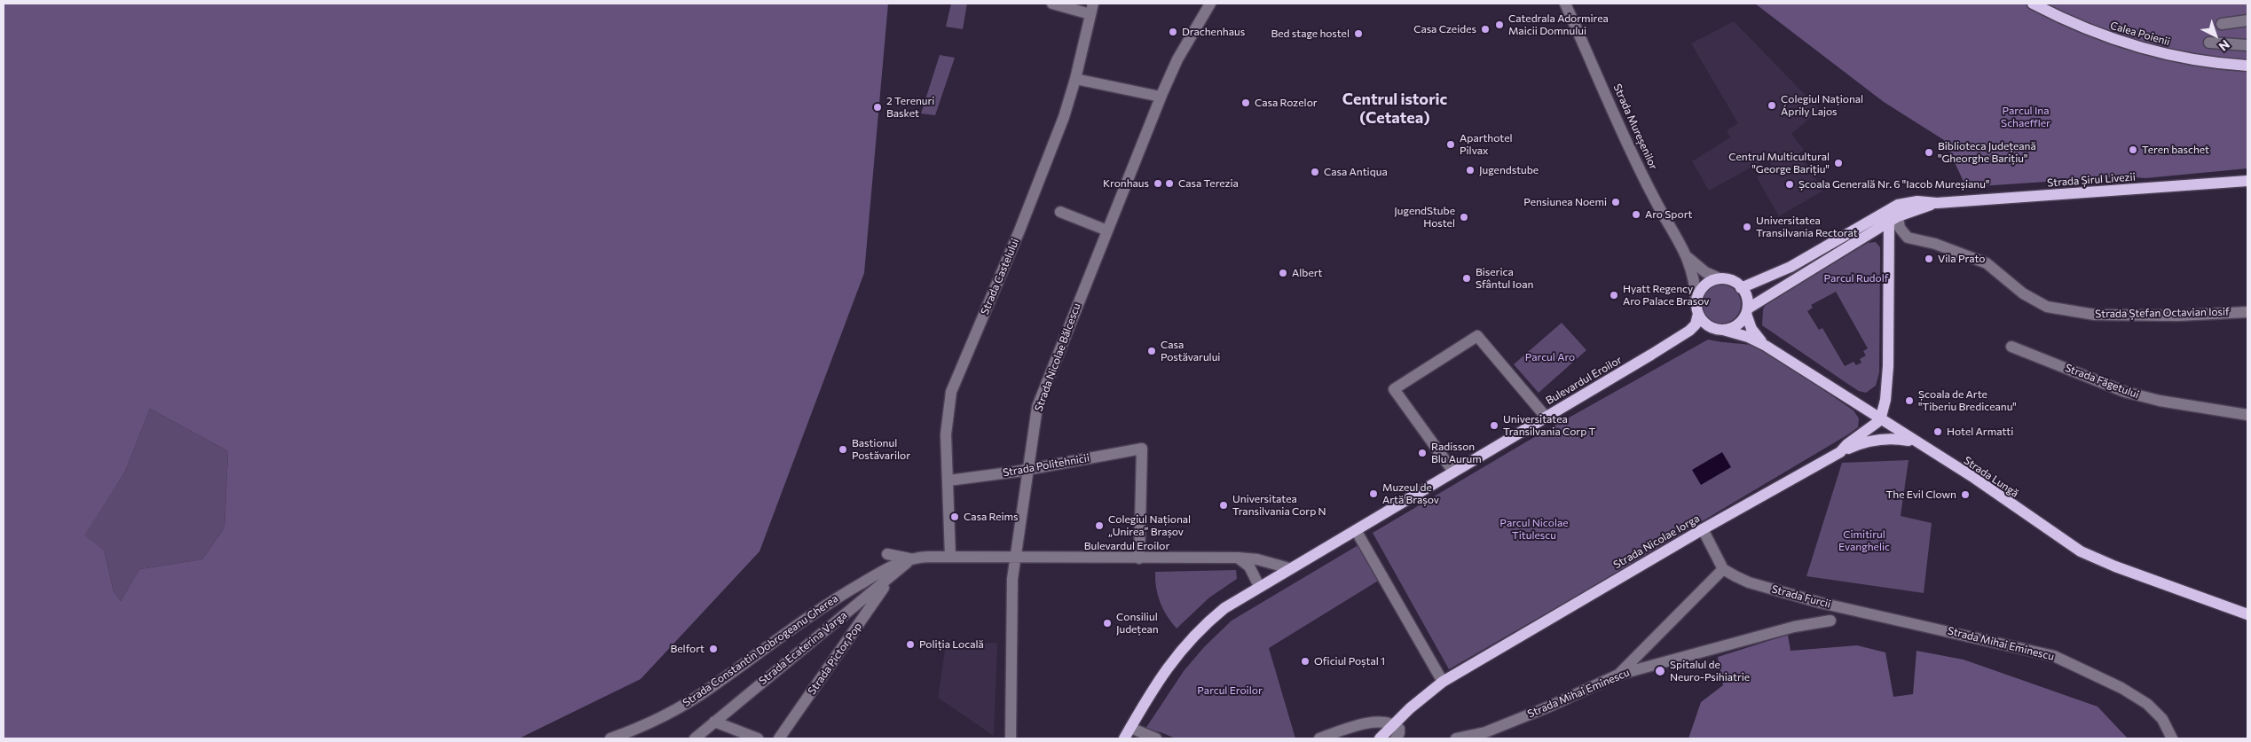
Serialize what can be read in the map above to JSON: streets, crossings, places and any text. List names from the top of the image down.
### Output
{
  "streets": {
    "main road": [
      "Calea Poienii",
      "Strada Șirul Livezii",
      "Bulevardul Eroilor",
      "Strada Lungă",
      "Strada Nicolae Iorga"
    ],
    "street": [
      "Strada Mureșenilor",
      "Strada Castelului",
      "Strada Ștefan Octavian Iosif",
      "Strada Nicolae Bălcescu",
      "Strada Făgetului",
      "Strada Politehnicii",
      "Strada Furcii",
      "Strada Mihai Eminescu",
      "Strada Ecaterina Varga",
      "Strada Constantin Dobrogeanu Gherea",
      "Strada Pictor Pop"
    ]
  },
  "crossings": [
    ["Strada Mureșenilor", "Bulevardul Eroilor"],
    ["Strada Șirul Livezii", "Strada Ștefan Octavian Iosif"],
    ["Strada Castelului", "Strada Politehnicii"],
    ["Strada Castelului", "Strada Constantin Dobrogeanu Gherea"],
    ["Strada Nicolae Bălcescu", "Bulevardul Eroilor"],
    ["Strada Nicolae Bălcescu", "Strada Politehnicii"],
    ["Strada Nicolae Bălcescu", "Strada Constantin Dobrogeanu Gherea"],
    ["Bulevardul Eroilor", "Strada Politehnicii"],
    ["Bulevardul Eroilor", "Strada Constantin Dobrogeanu Gherea"],
    ["Strada Lungă", "Strada Nicolae Iorga"],
    ["Strada Furcii", "Strada Mihai Eminescu"],
    ["Strada Ecaterina Varga", "Strada Constantin Dobrogeanu Gherea"],
    ["Strada Ecaterina Varga", "Strada Pictor Pop"]
  ],
  "districts": ["Centrul istoric (Cetatea)"],
  "parks": [
    "Parcul Ina Schaeffler",
    "Parcul Rudolf",
    "Parcul Aro",
    "Parcul Nicolae Titulescu",
    "Cimitirul Evanghelic",
    "Parcul Eroilor"
  ],
  "places": [
    "Catedrala Adormirea Maicii Domnului",
    "Casa Czeides",
    "Drachenhaus",
    "Bed stage hostel",
    "Casa Rozelor",
    "Colegiul Național Áprily Lajos",
    "2 Terenuri Basket",
    "Aparthotel Pilvax",
    "Teren baschet",
    "Biblioteca Județeană \"Gheorghe Barițiu\"",
    "Centrul Multicultural \"George Barițiu\"",
    "Jugendstube",
    "Casa Antiqua",
    "Kronhaus",
    "Casa Terezia",
    "Școala Generală Nr. 6 \"Iacob Mureșianu\"",
    "Pensiunea Noemi",
    "Aro Sport",
    "JugendStube Hostel",
    "Universitatea Transilvania Rectorat",
    "Vila Prato",
    "Albert",
    "Biserica Sfântul Ioan",
    "Hyatt Regency Aro Palace Brasov",
    "Casa Postăvarului",
    "Școala de Arte \"Tiberiu Brediceanu\"",
    "Universitatea Transilvania Corp T",
    "Hotel Armatti",
    "Bastionul Postăvarilor",
    "Radisson Blu Aurum",
    "Muzeul de Artă Brașov",
    "The Evil Clown",
    "Universitatea Transilvania Corp N",
    "Casa Reims",
    "Colegiul Național „Unirea” Brașov",
    "Consiliul Județean",
    "Poliția Locală",
    "Belfort",
    "Oficiul Poștal 1",
    "Spitalul de Neuro-Psihiatrie"
  ],
  "north": "bottom right"
}
